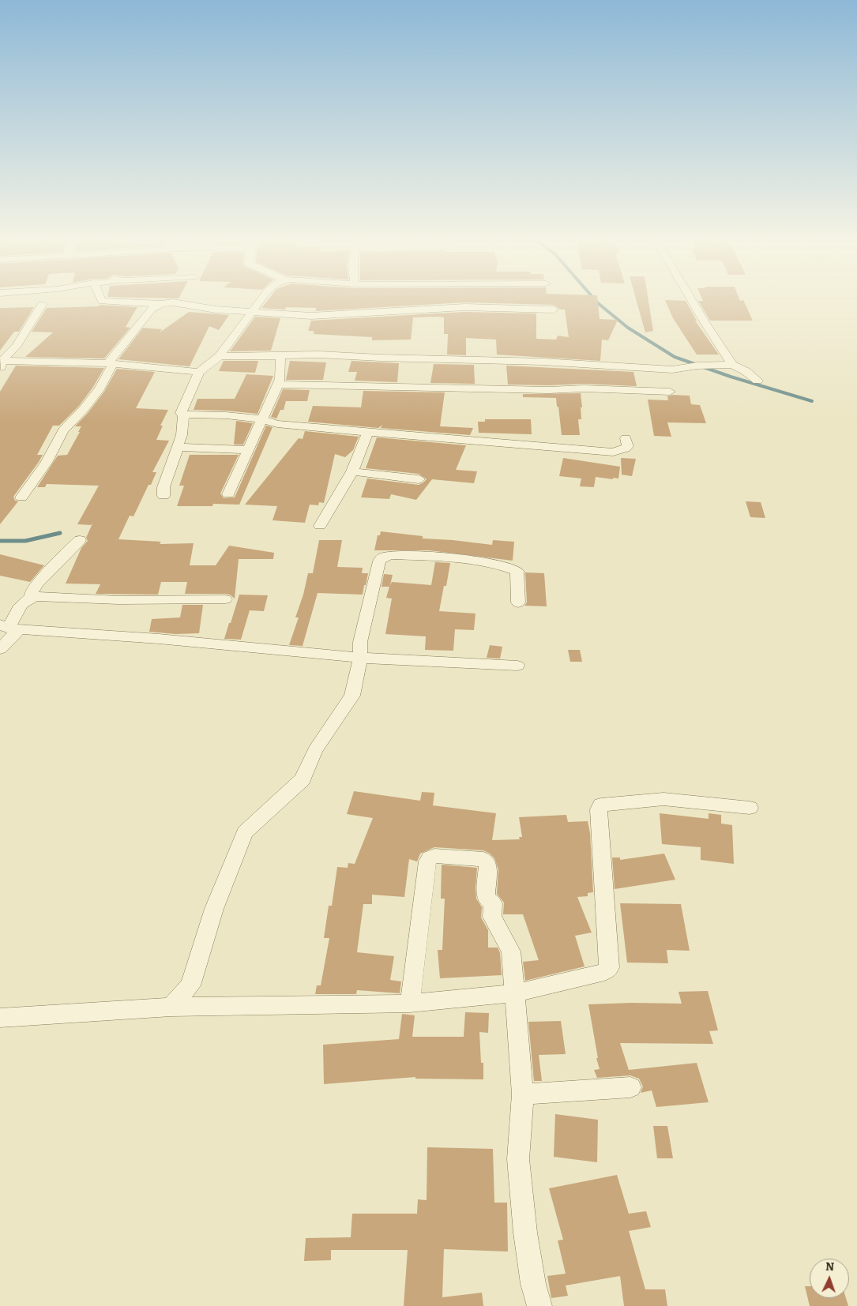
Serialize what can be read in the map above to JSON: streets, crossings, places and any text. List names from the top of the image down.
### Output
{
  "north": "top"
}
